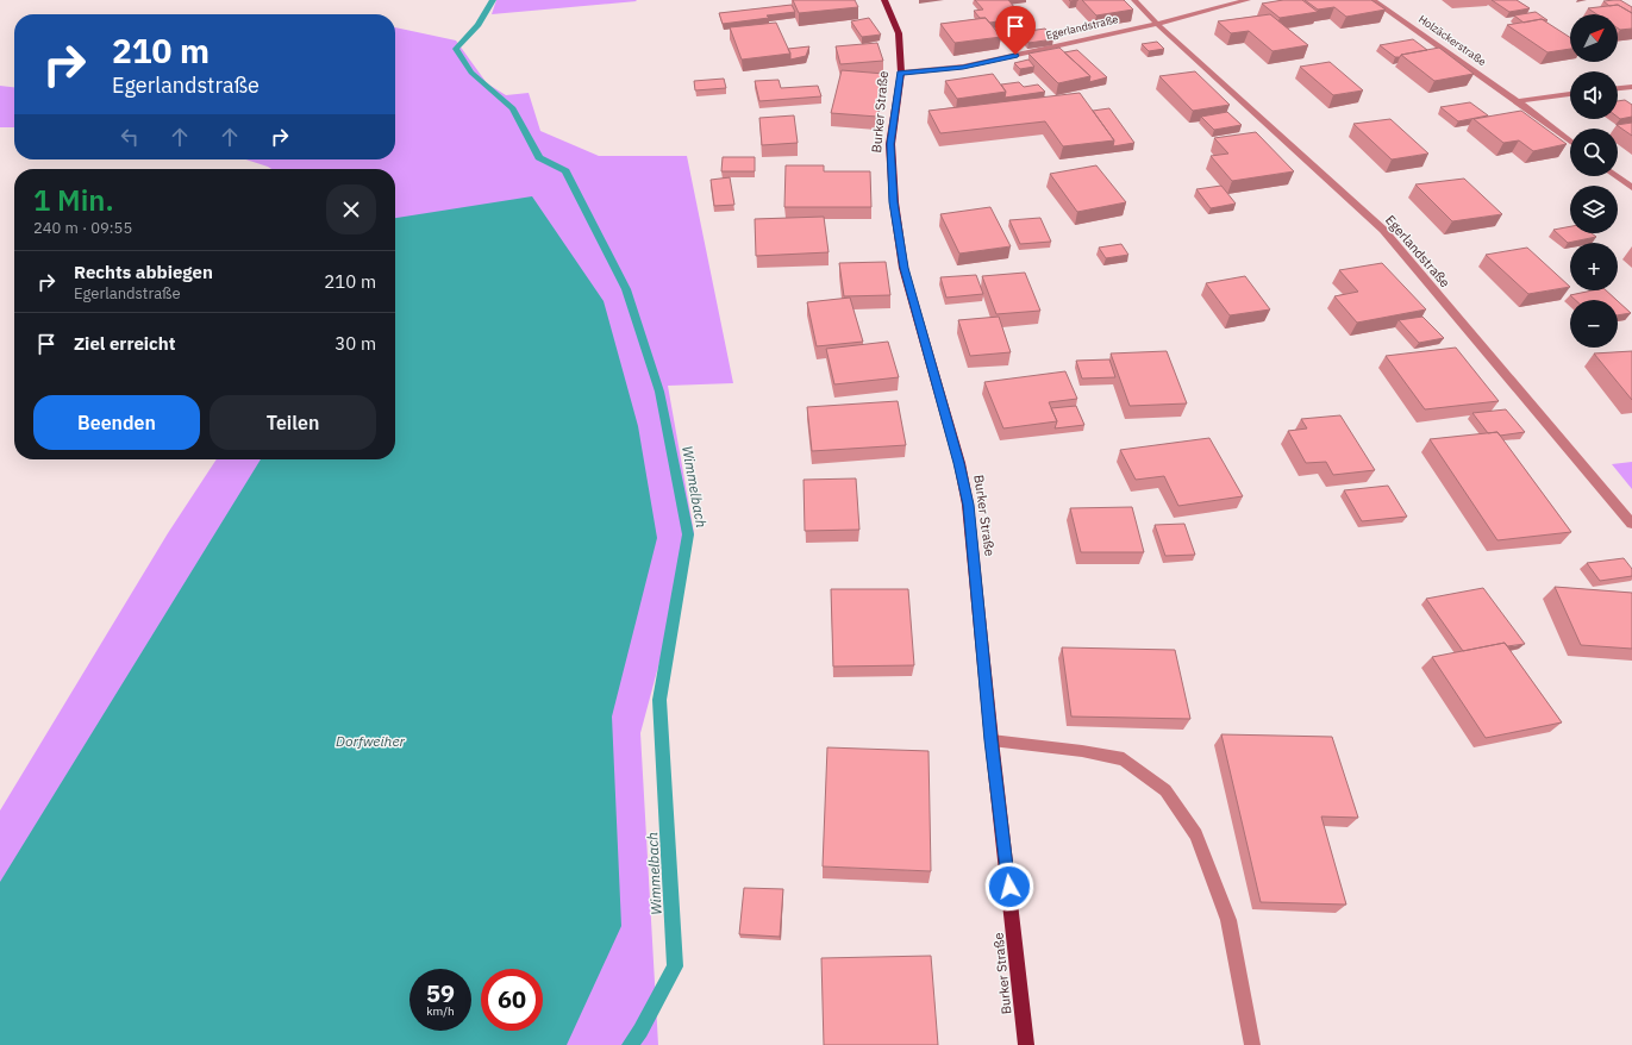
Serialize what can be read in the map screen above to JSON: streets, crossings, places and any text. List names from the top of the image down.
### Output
{
  "streets": {
    "main road": ["Burker Straße"],
    "street": ["Egerlandstraße", "Holzäckerstraße"]
  },
  "crossings": [
    ["Egerlandstraße", "Burker Straße"]
  ],
  "water": ["Wimmelbach", "Dorfweiher"],
  "north": "top right",
  "page": {
    "map_buttons": ["+", "−"],
    "turn": ["210 m", "Egerlandstraße"],
    "heading": ["1 Min.", "240 m · 09:55"],
    "list": [
      {
        "name": "Rechts abbiegen",
        "note": "Egerlandstraße",
        "value": "210 m"
      },
      {
        "name": "Ziel erreicht",
        "value": "30 m"
      }
    ],
    "buttons": ["Beenden", "Teilen"],
    "speed": "59 km/h",
    "limit": "60"
  }
}
